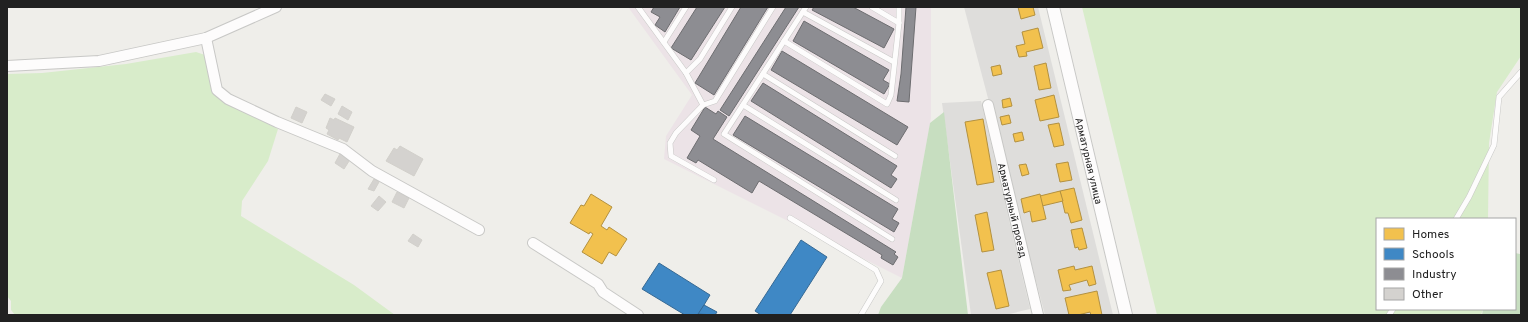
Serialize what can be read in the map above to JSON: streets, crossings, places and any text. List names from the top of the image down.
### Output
{
  "streets": {
    "street": ["Арматурная улица", "Арматурный проезд"]
  },
  "legend": [
    "Homes",
    "Schools",
    "Industry",
    "Other"
  ]
}
